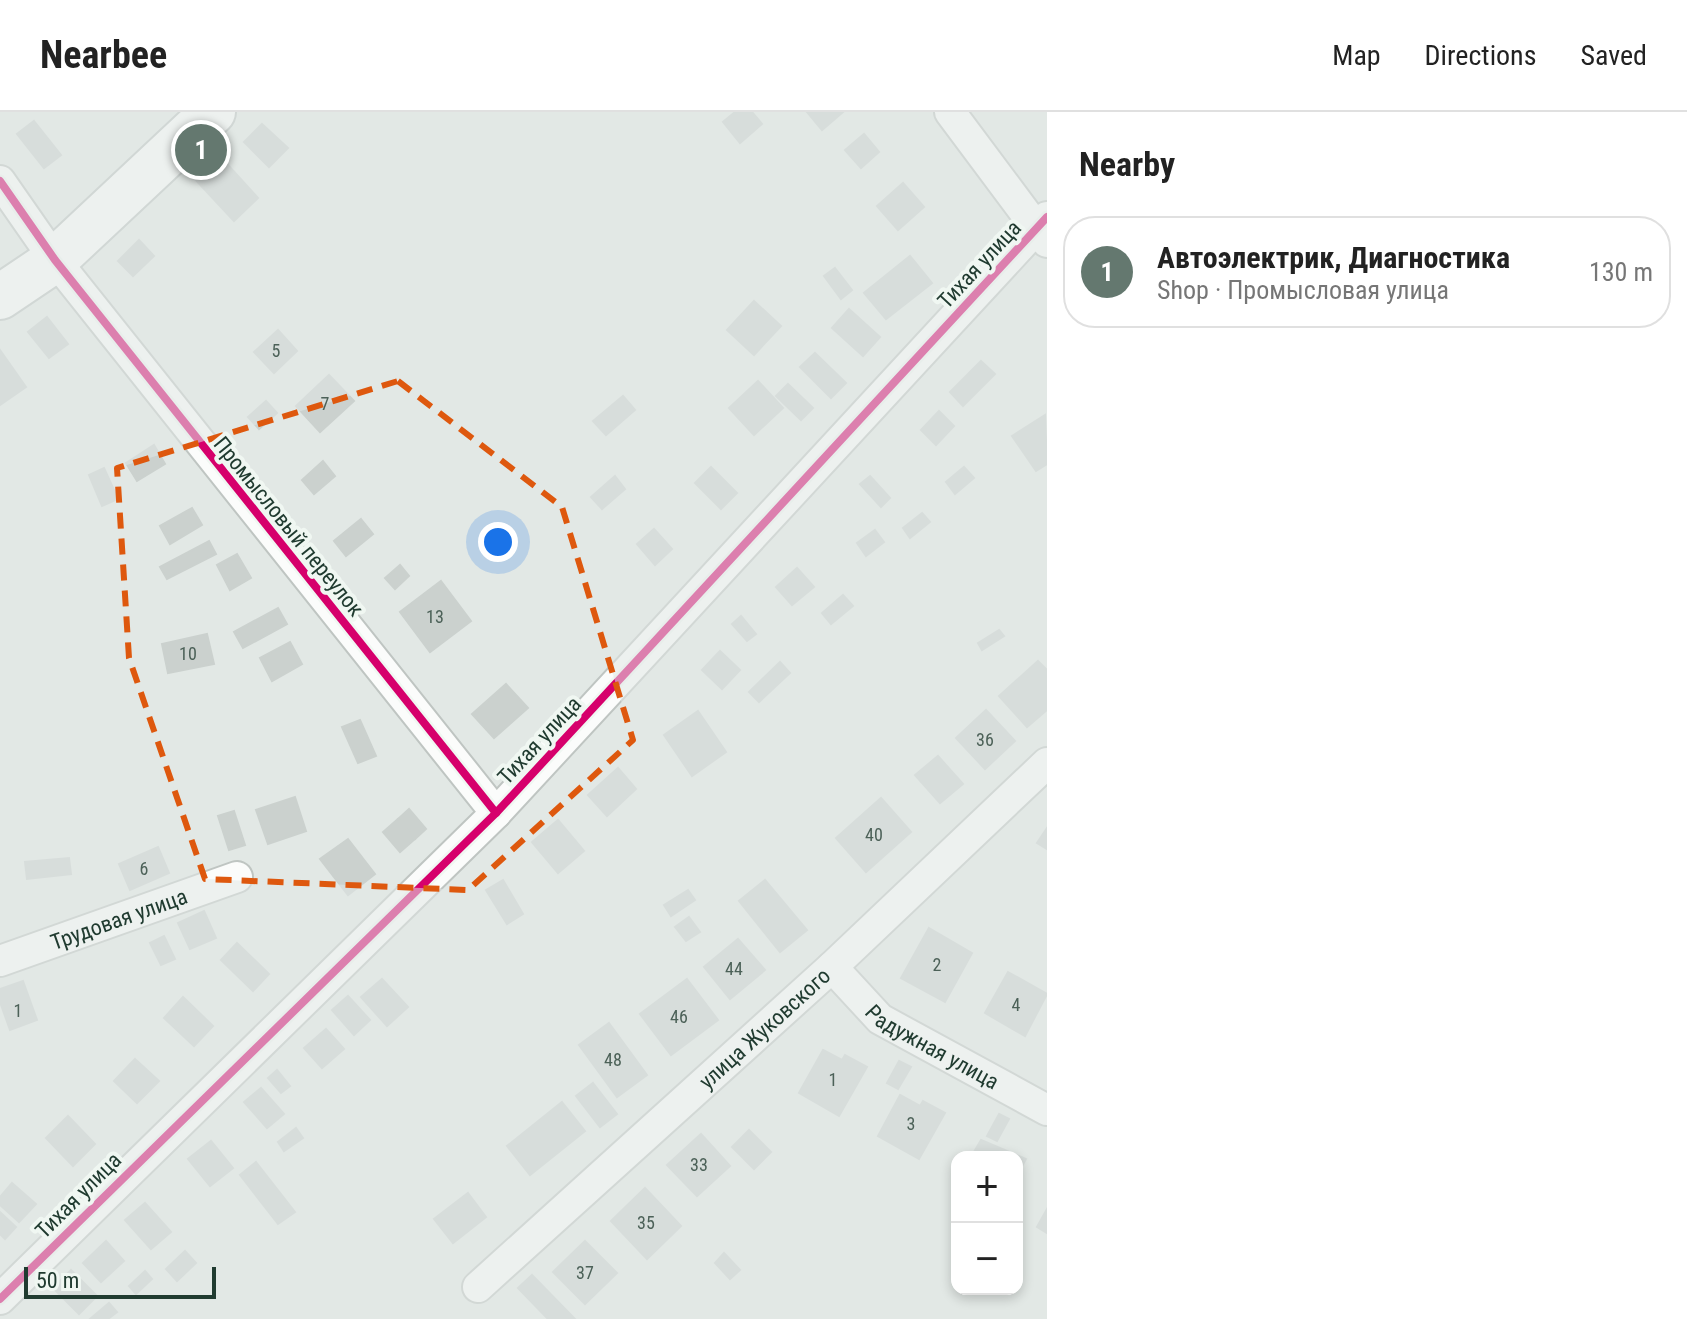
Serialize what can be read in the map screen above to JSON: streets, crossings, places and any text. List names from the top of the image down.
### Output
{
  "streets": {
    "street": [
      "Тихая улица",
      "Промысловый переулок",
      "Трудовая улица",
      "улица Жуковского",
      "Радужная улица"
    ]
  },
  "crossings": [
    ["Тихая улица", "Промысловый переулок"],
    ["улица Жуковского", "Радужная улица"]
  ],
  "house_numbers": [
    "5",
    "7",
    "13",
    "10",
    "36",
    "40",
    "6",
    "2",
    "44",
    "4",
    "1",
    "46",
    "48",
    "1",
    "3",
    "33",
    "35",
    "37"
  ],
  "scale_bar": "50 m",
  "page": {
    "header": "Nearbee",
    "nav": ["Map", "Directions", "Saved"],
    "heading": "Nearby",
    "pins": "1",
    "list": [
      {
        "mark": "1",
        "name": "Автоэлектрик, Диагностика",
        "note": "Shop · Промысловая улица",
        "value": "130 m"
      }
    ],
    "map_buttons": ["+", "−"],
    "scale": "50 m"
  }
}
